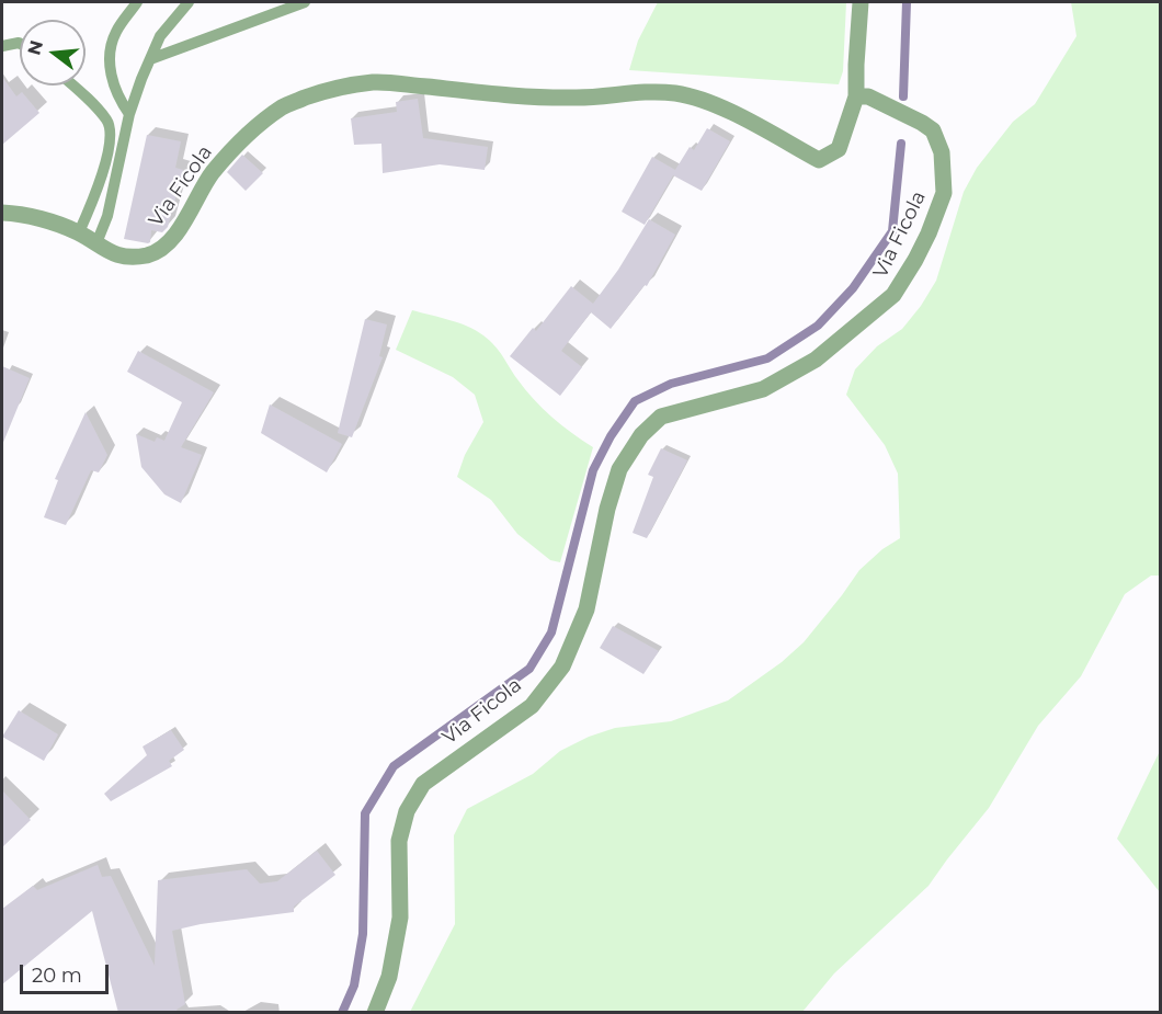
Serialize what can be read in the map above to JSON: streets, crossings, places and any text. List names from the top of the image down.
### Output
{
  "streets": {
    "street": ["Via Ficola"]
  },
  "scale_bar": "20 m",
  "north": "left"
}
